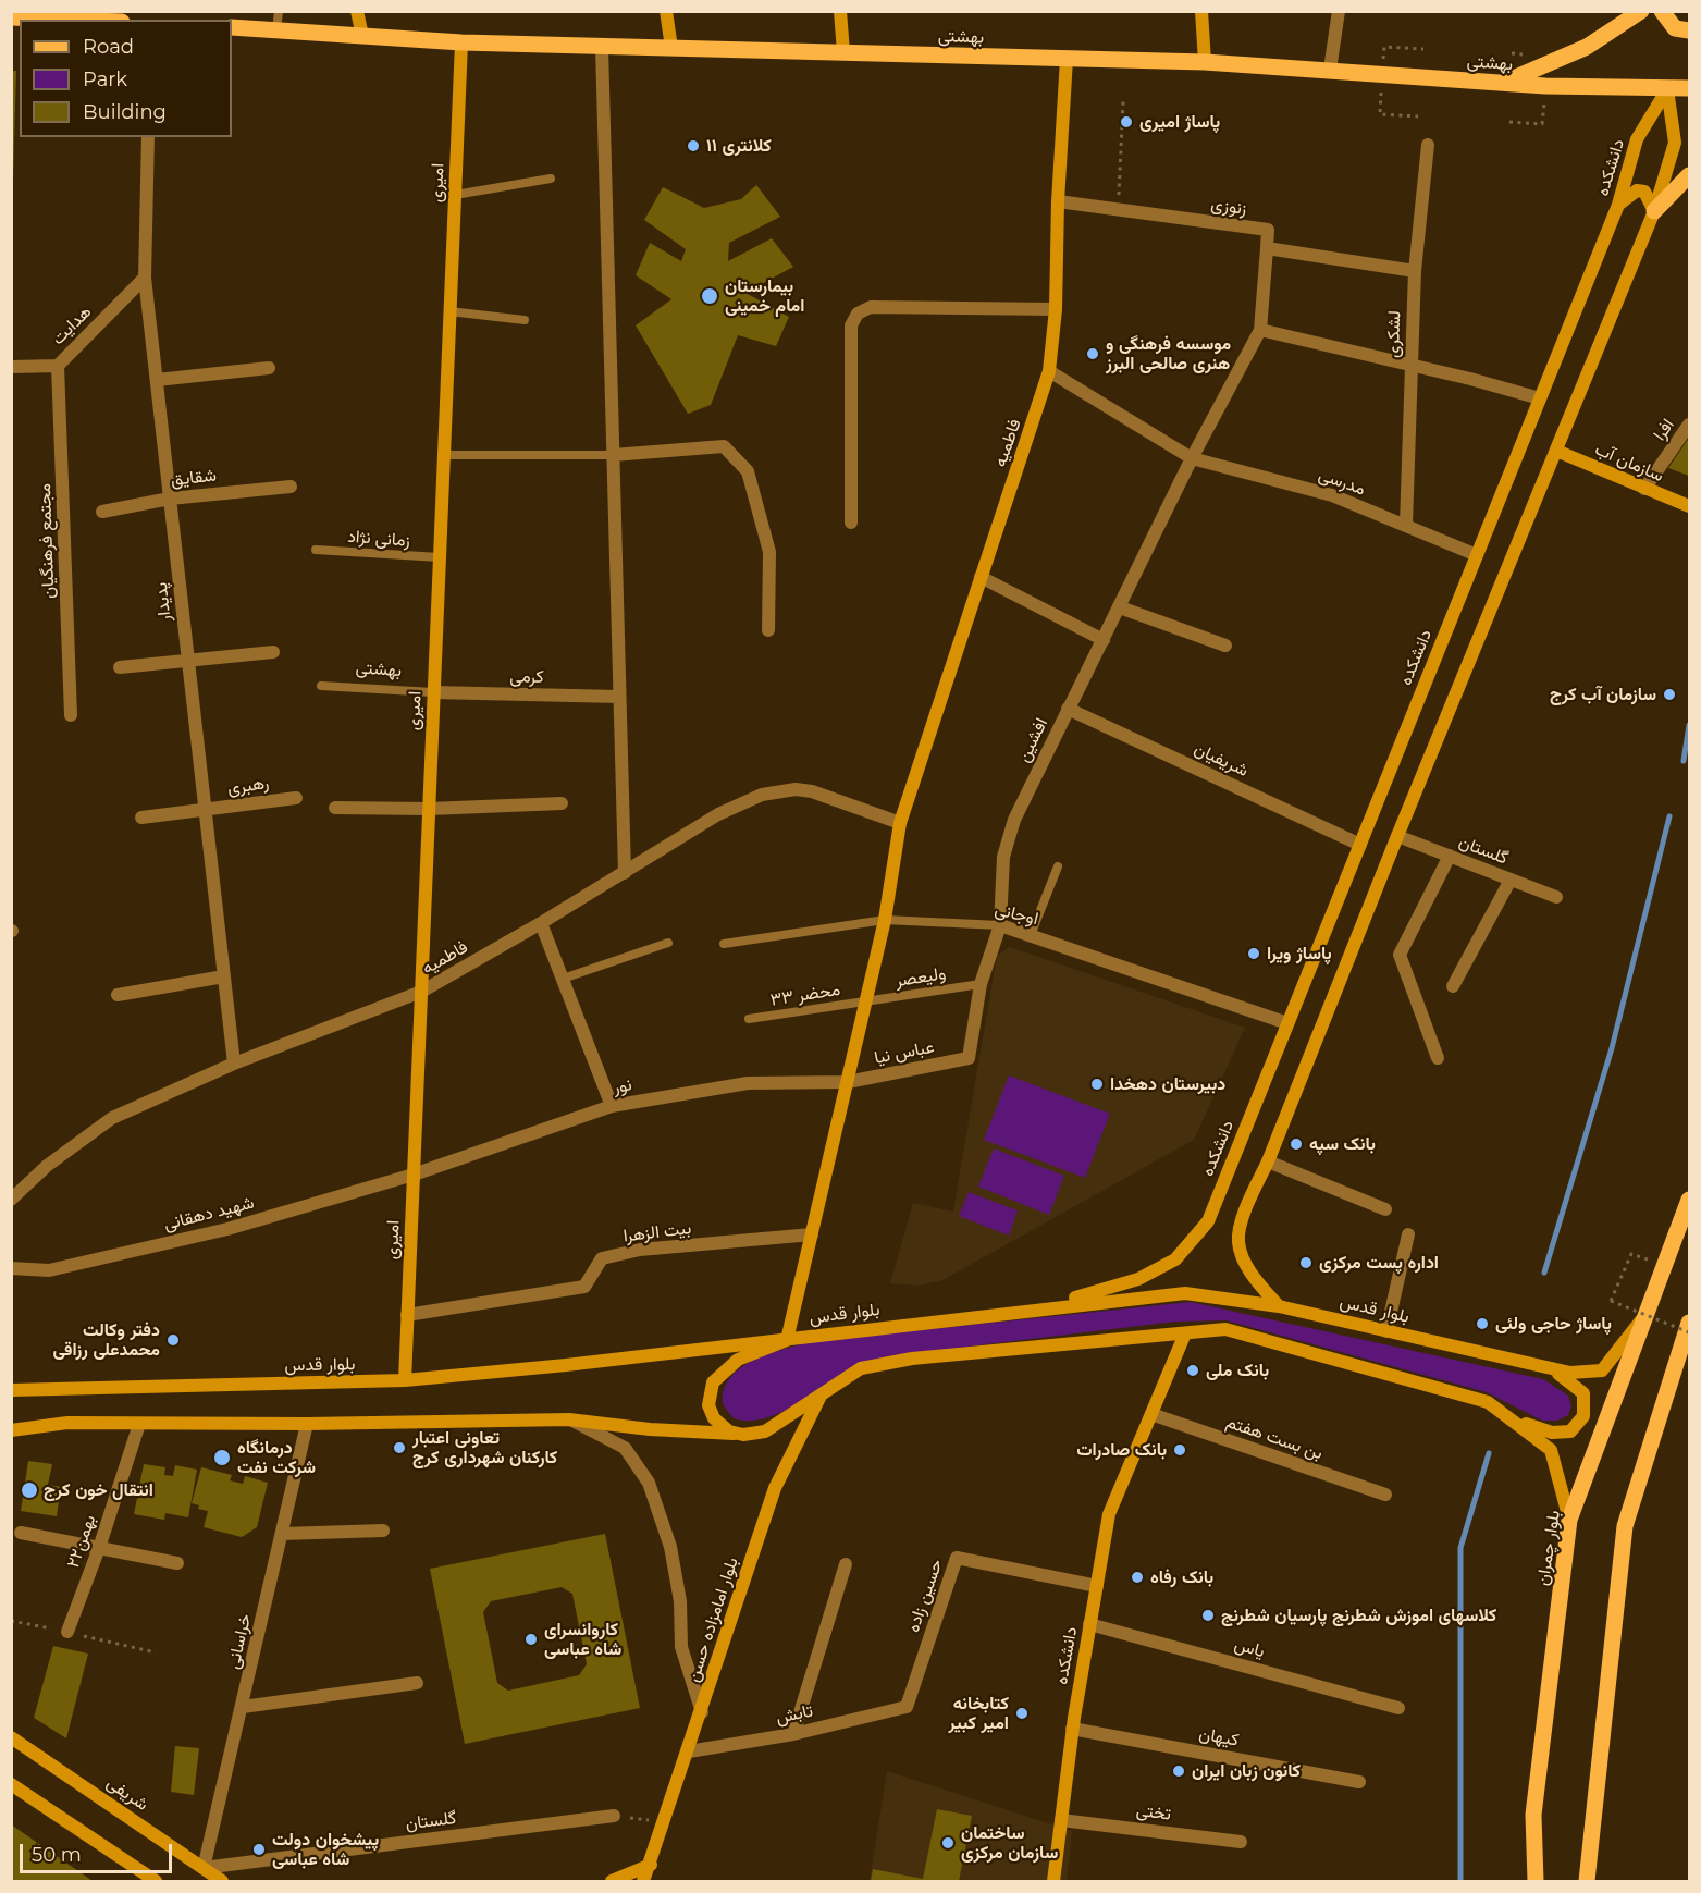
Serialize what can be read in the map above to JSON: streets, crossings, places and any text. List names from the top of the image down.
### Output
{
  "streets": {
    "main road": [
      "بهشتی",
      "دانشکده",
      "امیری",
      "فاطمیه",
      "سازمان آب",
      "بلوار قدس",
      "بلوار چمران",
      "بلوار امامزاده حسن",
      "شریفی"
    ],
    "street": [
      "زنوزی",
      "هدایت",
      "لشکری",
      "افرا",
      "شقایق",
      "مدرسی",
      "مجتمع فرهنگیان",
      "پدیدار",
      "کرمی",
      "افشین",
      "شریفیان",
      "رهبری",
      "گلستان",
      "اوجانی",
      "عباس نیا",
      "نور",
      "شهید دهقانی",
      "بیت الزهرا",
      "بن بست هفتم",
      "۲۲بهمن",
      "حسین زاده",
      "خراسانی",
      "یاس",
      "تابش",
      "کیهان",
      "تختی"
    ],
    "lane": ["زمانی نژاد", "ولیعصر", "محضر ۳۳"]
  },
  "crossings": [
    ["بهشتی", "دانشکده"],
    ["بهشتی", "امیری"],
    ["بهشتی", "فاطمیه"],
    ["بهشتی", "کرمی"],
    ["دانشکده", "مدرسی"],
    ["دانشکده", "شریفیان"],
    ["دانشکده", "اوجانی"],
    ["دانشکده", "بلوار قدس"],
    ["دانشکده", "بن بست هفتم"],
    ["دانشکده", "حسین زاده"],
    ["دانشکده", "یاس"],
    ["دانشکده", "کیهان"],
    ["دانشکده", "تختی"],
    ["امیری", "فاطمیه"],
    ["امیری", "زمانی نژاد"],
    ["امیری", "کرمی"],
    ["امیری", "نور"],
    ["امیری", "شهید دهقانی"],
    ["امیری", "بیت الزهرا"],
    ["امیری", "بلوار قدس"],
    ["زنوزی", "فاطمیه"],
    ["هدایت", "مجتمع فرهنگیان"],
    ["هدایت", "پدیدار"],
    ["لشکری", "مدرسی"],
    ["افرا", "سازمان آب"],
    ["فاطمیه", "مدرسی"],
    ["فاطمیه", "پدیدار"],
    ["فاطمیه", "اوجانی"],
    ["فاطمیه", "ولیعصر"],
    ["فاطمیه", "محضر ۳۳"],
    ["فاطمیه", "عباس نیا"],
    ["فاطمیه", "نور"],
    ["فاطمیه", "بیت الزهرا"],
    ["فاطمیه", "بلوار قدس"],
    ["شقایق", "پدیدار"],
    ["مدرسی", "افشین"],
    ["پدیدار", "رهبری"],
    ["افشین", "شریفیان"],
    ["افشین", "اوجانی"],
    ["افشین", "ولیعصر"],
    ["افشین", "عباس نیا"],
    ["گلستان", "خراسانی"],
    ["گلستان", "شریفی"],
    ["ولیعصر", "محضر ۳۳"],
    ["عباس نیا", "نور"],
    ["نور", "شهید دهقانی"],
    ["بلوار قدس", "بلوار چمران"],
    ["حسین زاده", "تابش"],
    ["بلوار امامزاده حسن", "تابش"],
    ["خراسانی", "شریفی"]
  ],
  "places": [
    "پاساژ امیری",
    "کلانتری ۱۱",
    "بیمارستان امام خمینی",
    "موسسه فرهنگی و هنری صالحی البرز",
    "سازمان آب کرج",
    "پاساژ ویرا",
    "دبیرستان دهخدا",
    "بانک سپه",
    "اداره پست مرکزی",
    "پاساژ حاجی ولئی",
    "دفتر وکالت محمدعلی رزاقی",
    "بانک ملی",
    "تعاونی اعتبار کارکنان شهرداری کرج",
    "بانک صادرات",
    "درمانگاه شرکت نفت",
    "انتقال خون کرج",
    "بانک رفاه",
    "کلاسهای اموزش شطرنج پارسیان شطرنج",
    "کاروانسرای شاه عباسی",
    "کتابخانه امیر کبیر",
    "کانون زبان ایران",
    "ساختمان سازمان مرکزی",
    "پیشخوان دولت شاه عباسی"
  ],
  "legend": ["Road", "Park", "Building"],
  "scale_bar": "50 m"
}
